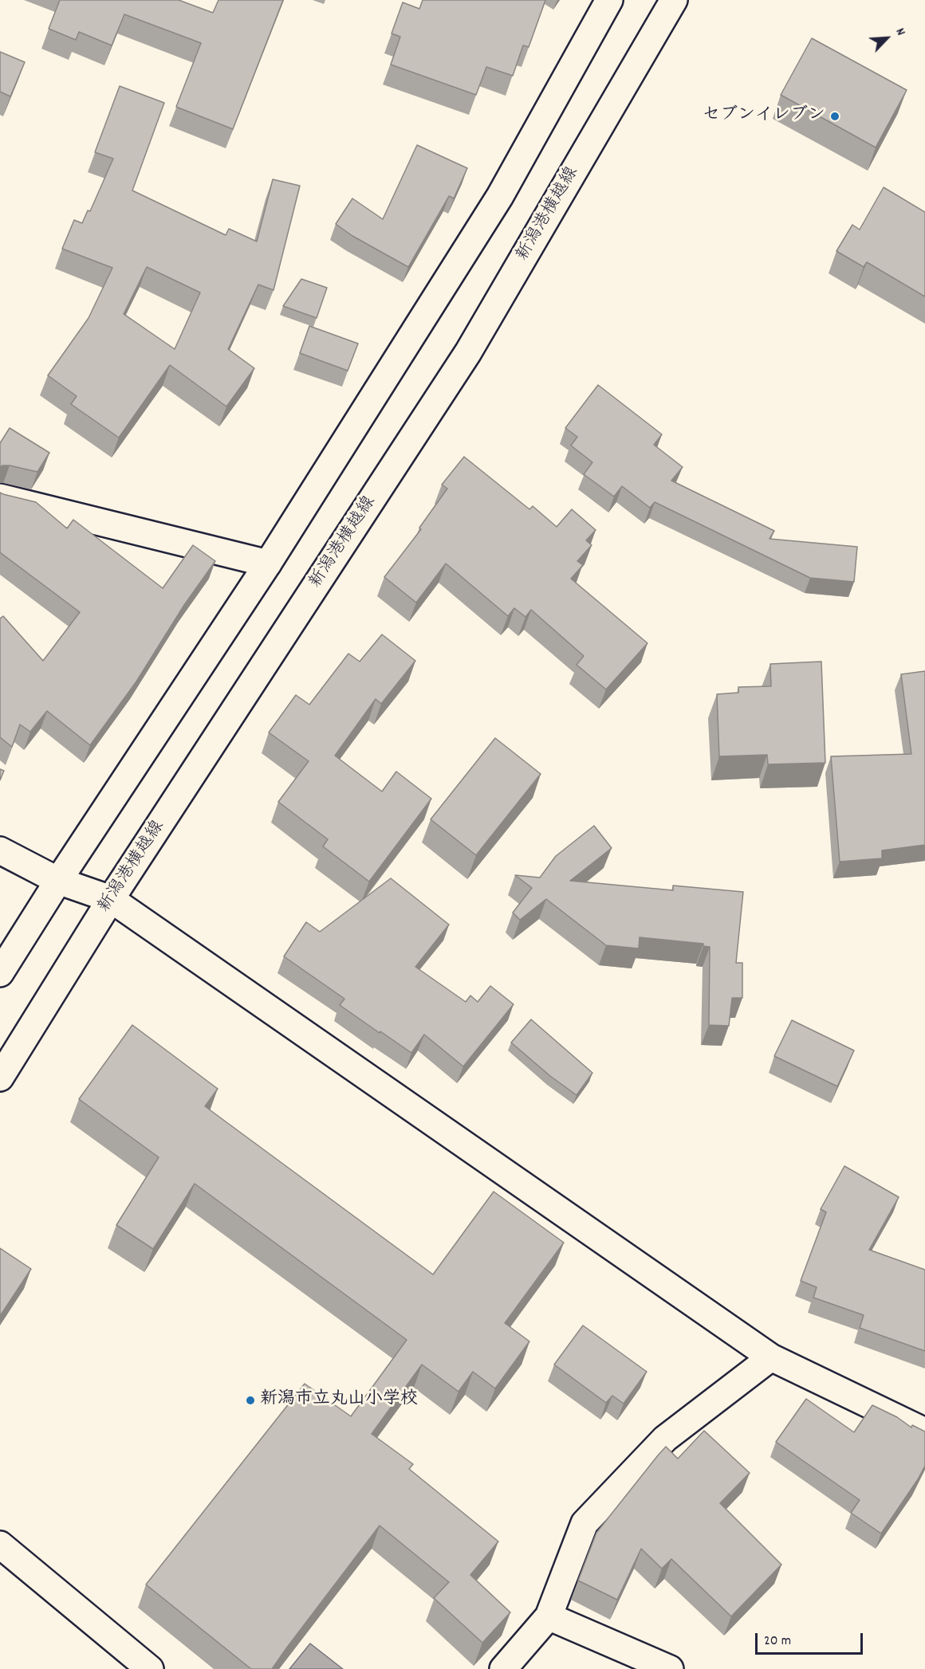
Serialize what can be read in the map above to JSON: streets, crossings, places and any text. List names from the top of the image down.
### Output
{
  "streets": {
    "main road": ["新潟港横越線"]
  },
  "places": ["セブンイレブン", "新潟市立丸山小学校"],
  "scale_bar": "20 m",
  "north": "top right"
}
